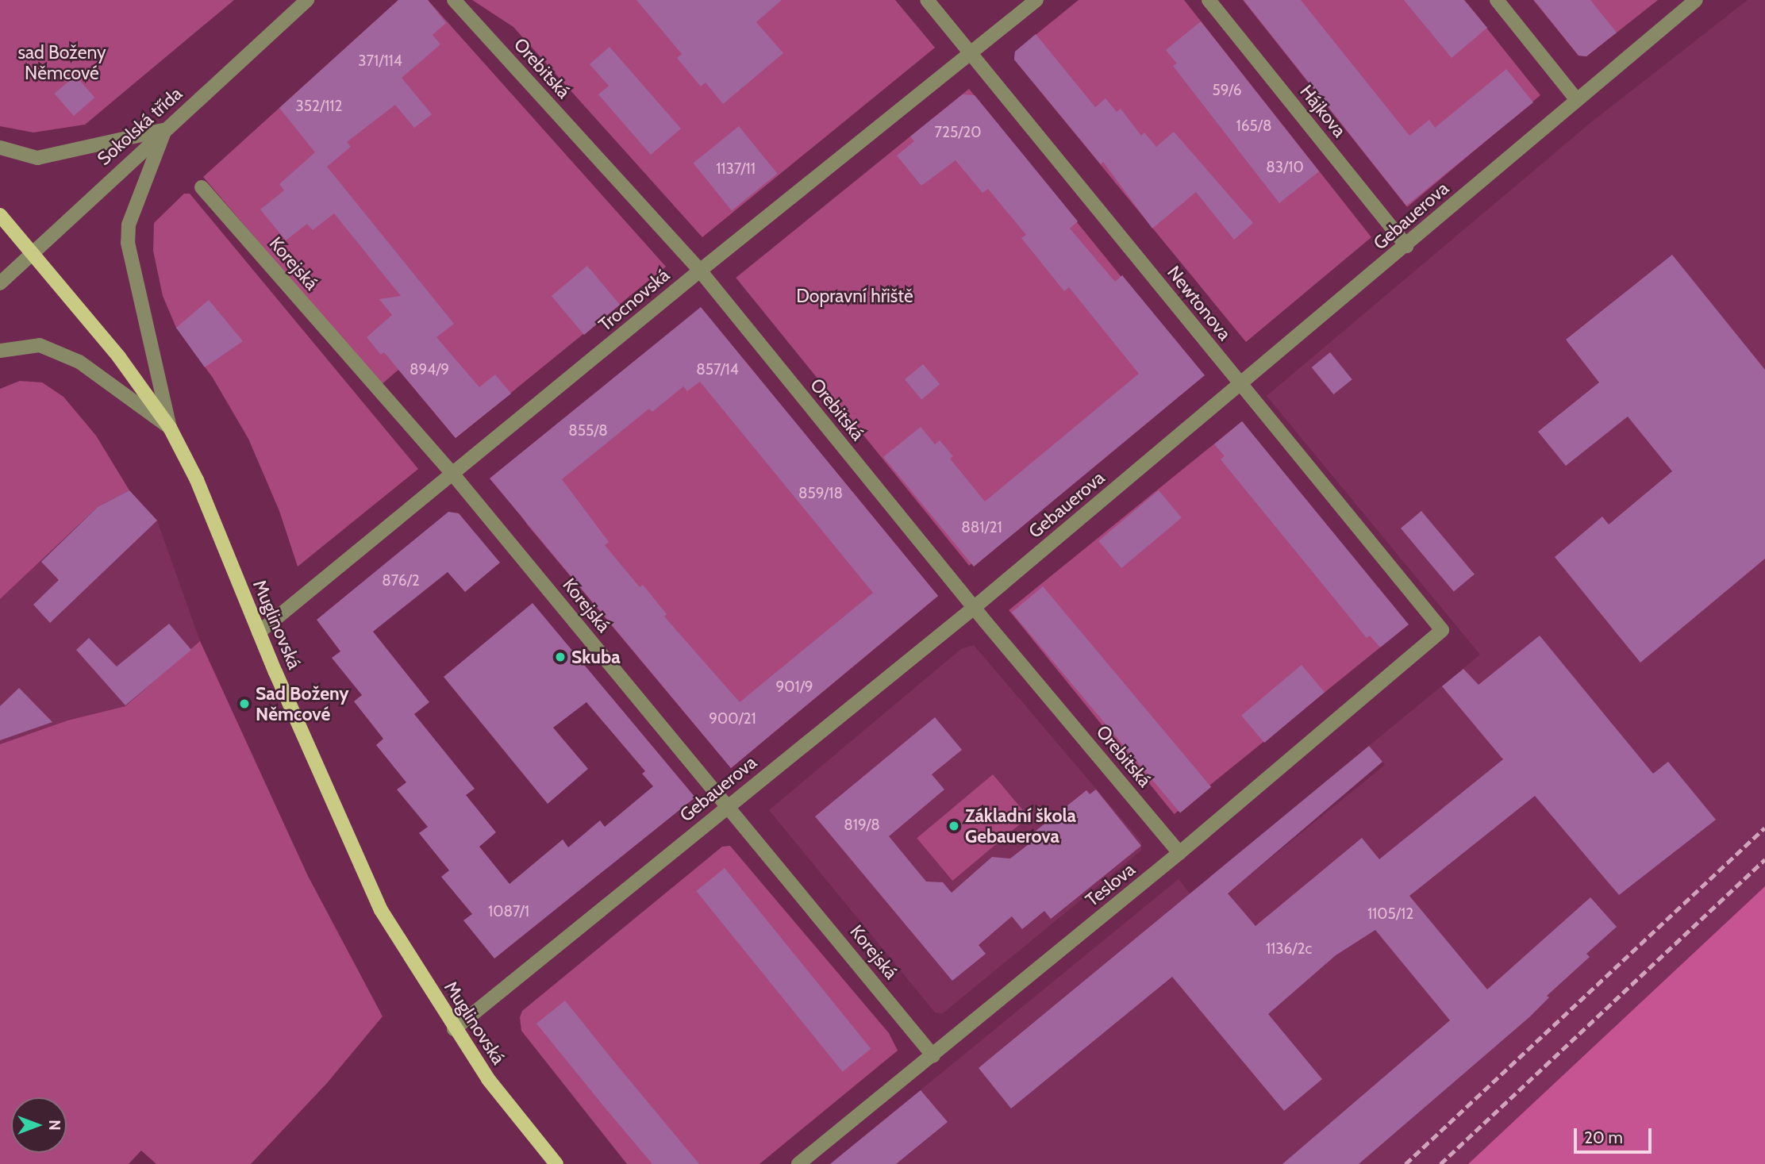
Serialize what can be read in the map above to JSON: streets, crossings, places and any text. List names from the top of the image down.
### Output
{
  "streets": {
    "main road": ["Muglinovská"],
    "street": [
      "Orebitská",
      "Hájkova",
      "Sokolská třída",
      "Gebauerova",
      "Korejská",
      "Trocnovská",
      "Newtonova",
      "Teslova"
    ]
  },
  "crossings": [
    ["Orebitská", "Gebauerova"],
    ["Orebitská", "Trocnovská"],
    ["Orebitská", "Teslova"],
    ["Hájkova", "Gebauerova"],
    ["Sokolská třída", "Muglinovská"],
    ["Gebauerova", "Korejská"],
    ["Gebauerova", "Newtonova"],
    ["Gebauerova", "Muglinovská"],
    ["Korejská", "Trocnovská"],
    ["Korejská", "Teslova"],
    ["Trocnovská", "Newtonova"],
    ["Trocnovská", "Muglinovská"],
    ["Newtonova", "Teslova"]
  ],
  "parks": ["sad Boženy Němcové", "Dopravní hřiště"],
  "places": ["Skuba", "Sad Boženy Němcové", "Základní škola Gebauerova"],
  "house_numbers": [
    "371/114",
    "59/6",
    "352/112",
    "165/8",
    "725/20",
    "83/10",
    "1137/11",
    "894/9",
    "857/14",
    "855/8",
    "859/18",
    "881/21",
    "876/2",
    "901/9",
    "900/21",
    "819/8",
    "1087/1",
    "1105/12",
    "1136/2c"
  ],
  "scale_bar": "20 m",
  "north": "right"
}
